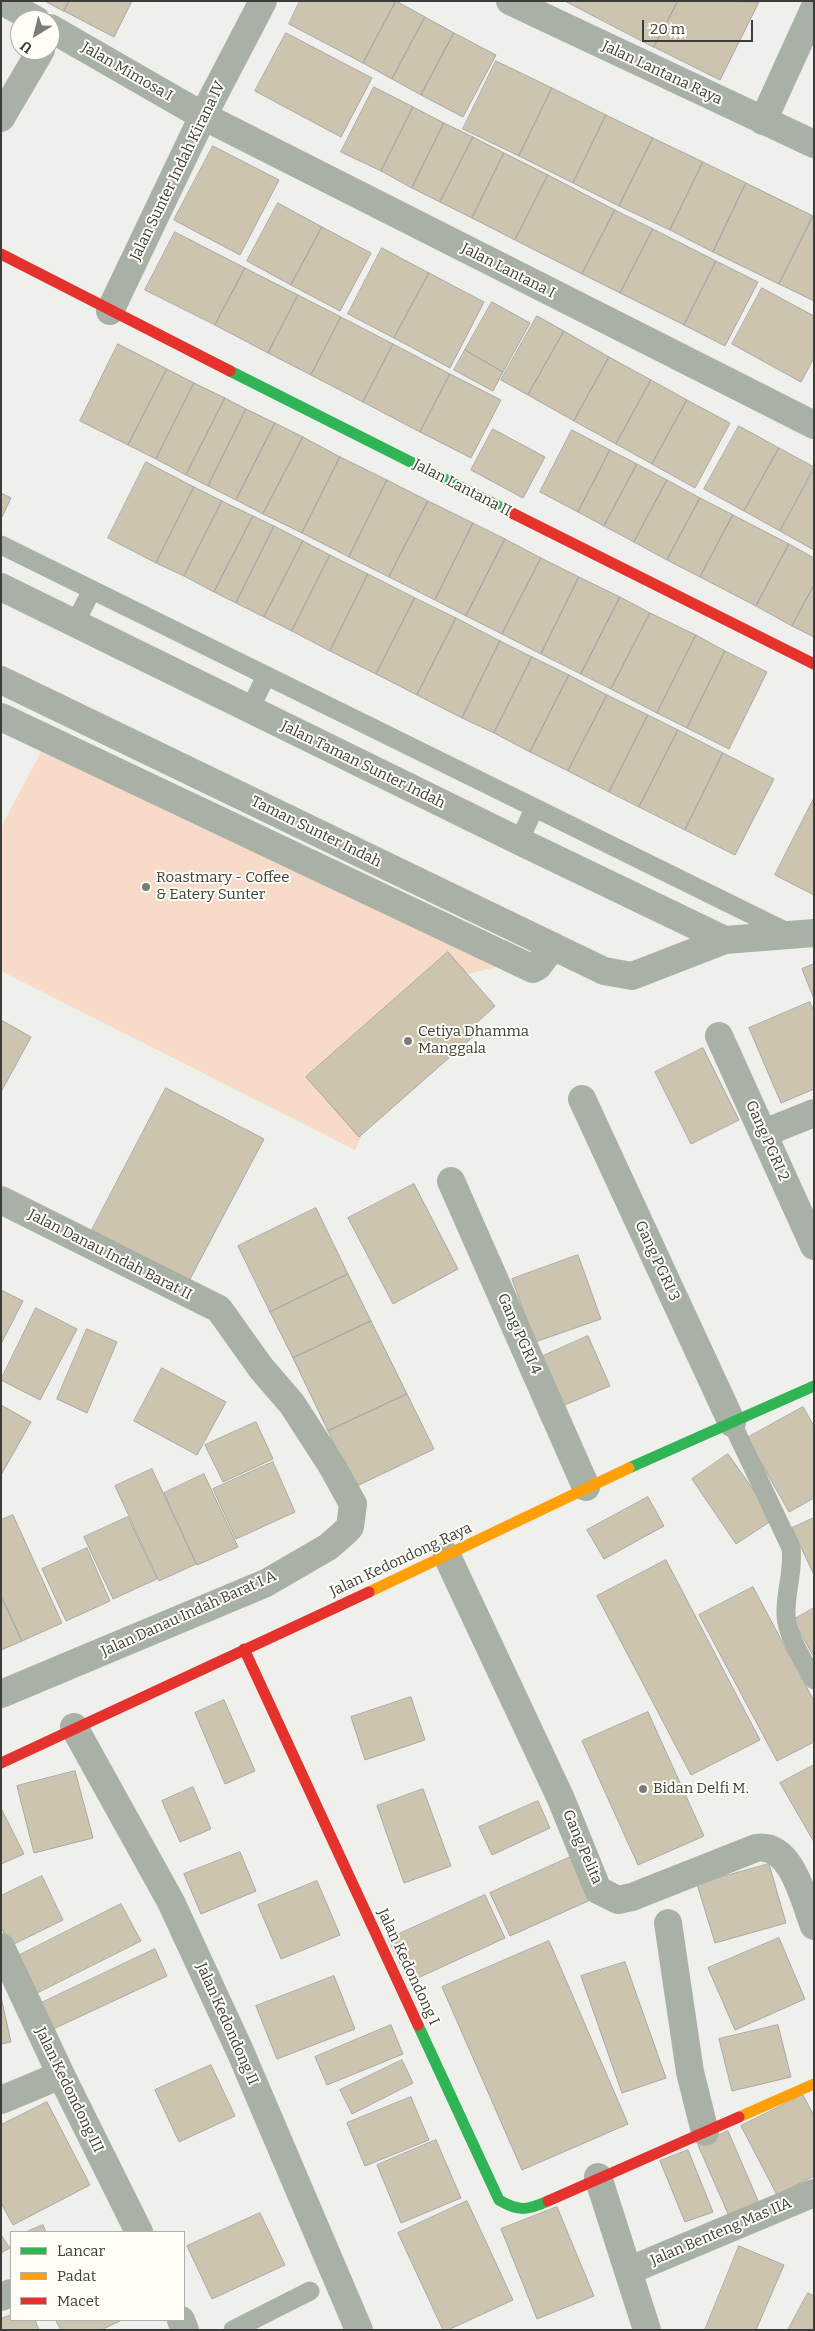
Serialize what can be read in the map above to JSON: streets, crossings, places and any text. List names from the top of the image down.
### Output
{
  "streets": {
    "street": [
      "Jalan Mimosa I",
      "Jalan Lantana Raya",
      "Jalan Sunter Indah Kirana IV",
      "Jalan Lantana I",
      "Jalan Lantana II",
      "Jalan Taman Sunter Indah",
      "Taman Sunter Indah",
      "Gang PGRI 2",
      "Jalan Danau Indah Barat II",
      "Gang PGRI 3",
      "Gang PGRI 4",
      "Jalan Kedondong Raya",
      "Jalan Danau Indah Barat I A",
      "Gang Pelita",
      "Jalan Kedondong I",
      "Jalan Kedondong II",
      "Jalan Kedondong III",
      "Jalan Benteng Mas IIA"
    ]
  },
  "crossings": [
    ["Jalan Mimosa I", "Jalan Sunter Indah Kirana IV"],
    ["Jalan Mimosa I", "Jalan Lantana I"],
    ["Jalan Sunter Indah Kirana IV", "Jalan Lantana I"],
    ["Jalan Sunter Indah Kirana IV", "Jalan Lantana II"],
    ["Jalan Taman Sunter Indah", "Taman Sunter Indah"],
    ["Jalan Danau Indah Barat II", "Jalan Danau Indah Barat I A"],
    ["Gang PGRI 3", "Jalan Kedondong Raya"],
    ["Gang PGRI 4", "Jalan Kedondong Raya"],
    ["Jalan Kedondong Raya", "Gang Pelita"],
    ["Jalan Kedondong Raya", "Jalan Kedondong I"],
    ["Jalan Kedondong Raya", "Jalan Kedondong II"]
  ],
  "places": ["Roastmary - Coffee & Eatery Sunter", "Cetiya Dhamma Manggala", "Bidan Delfi M."],
  "legend": ["Lancar", "Padat", "Macet"],
  "scale_bar": "20 m",
  "north": "bottom left"
}
